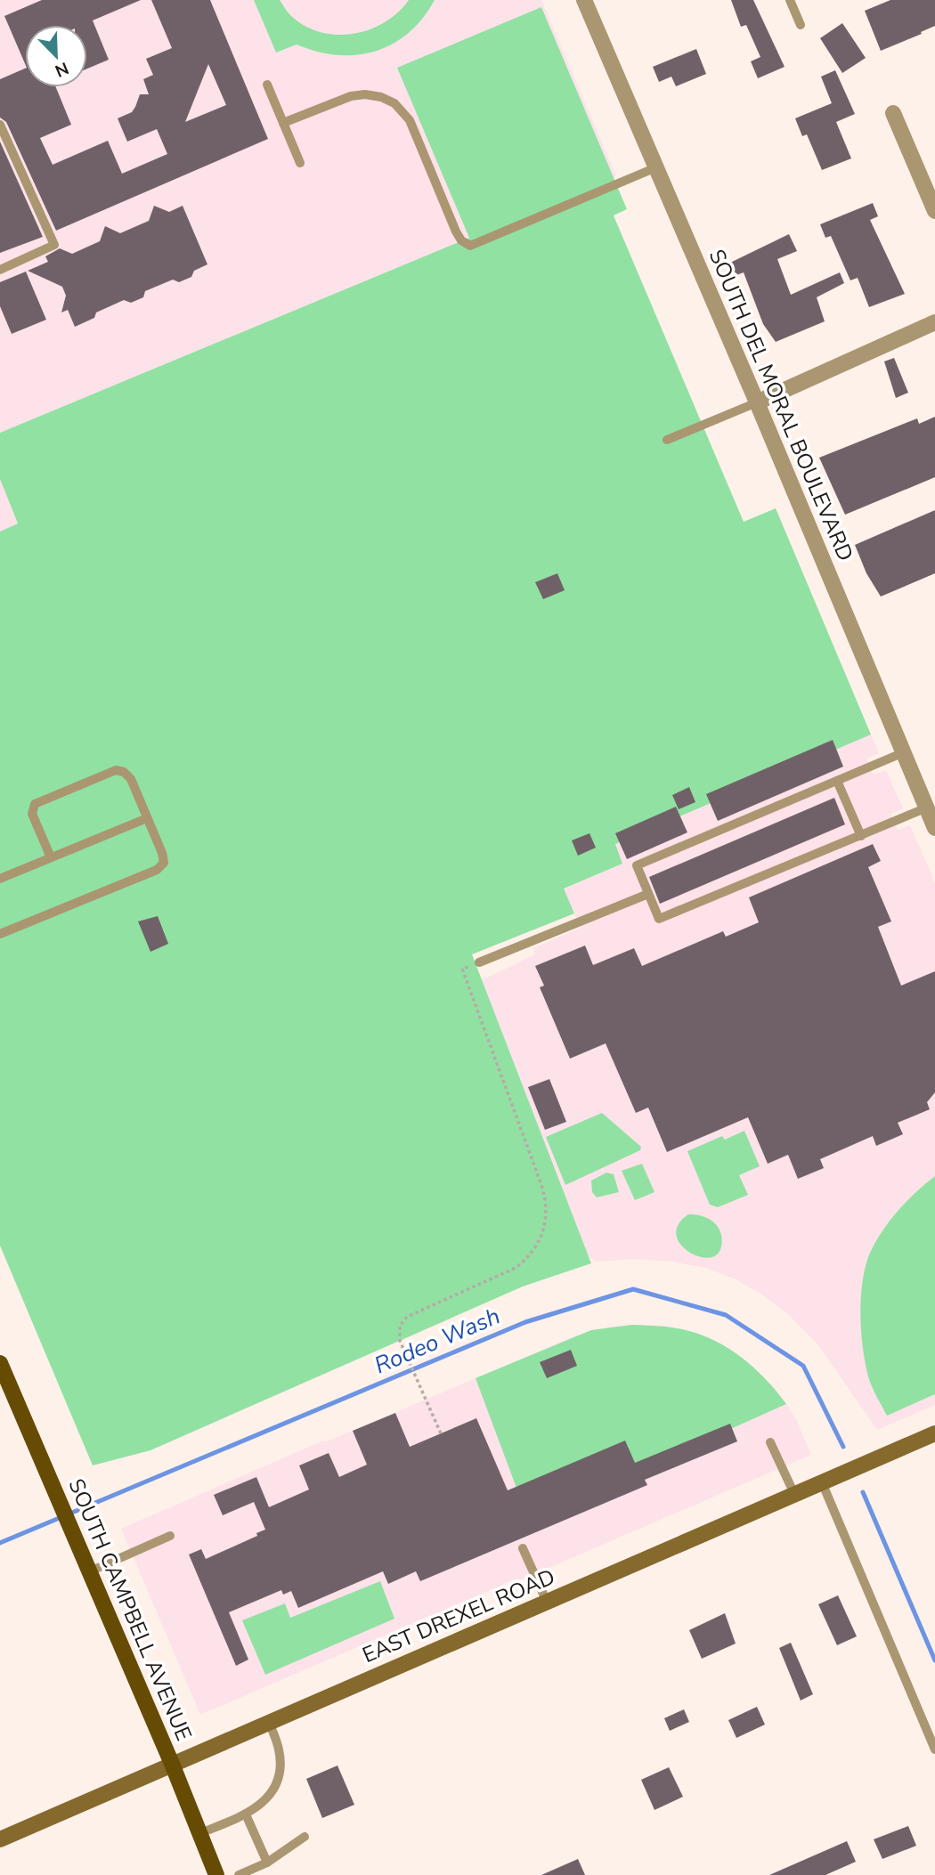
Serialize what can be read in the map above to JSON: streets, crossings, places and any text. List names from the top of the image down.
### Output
{
  "streets": {
    "main road": ["SOUTH CAMPBELL AVENUE"],
    "street": ["SOUTH DEL MORAL BOULEVARD", "EAST DREXEL ROAD"]
  },
  "crossings": [
    ["SOUTH CAMPBELL AVENUE", "EAST DREXEL ROAD"]
  ],
  "water": ["Rodeo Wash"],
  "north": "bottom right"
}
